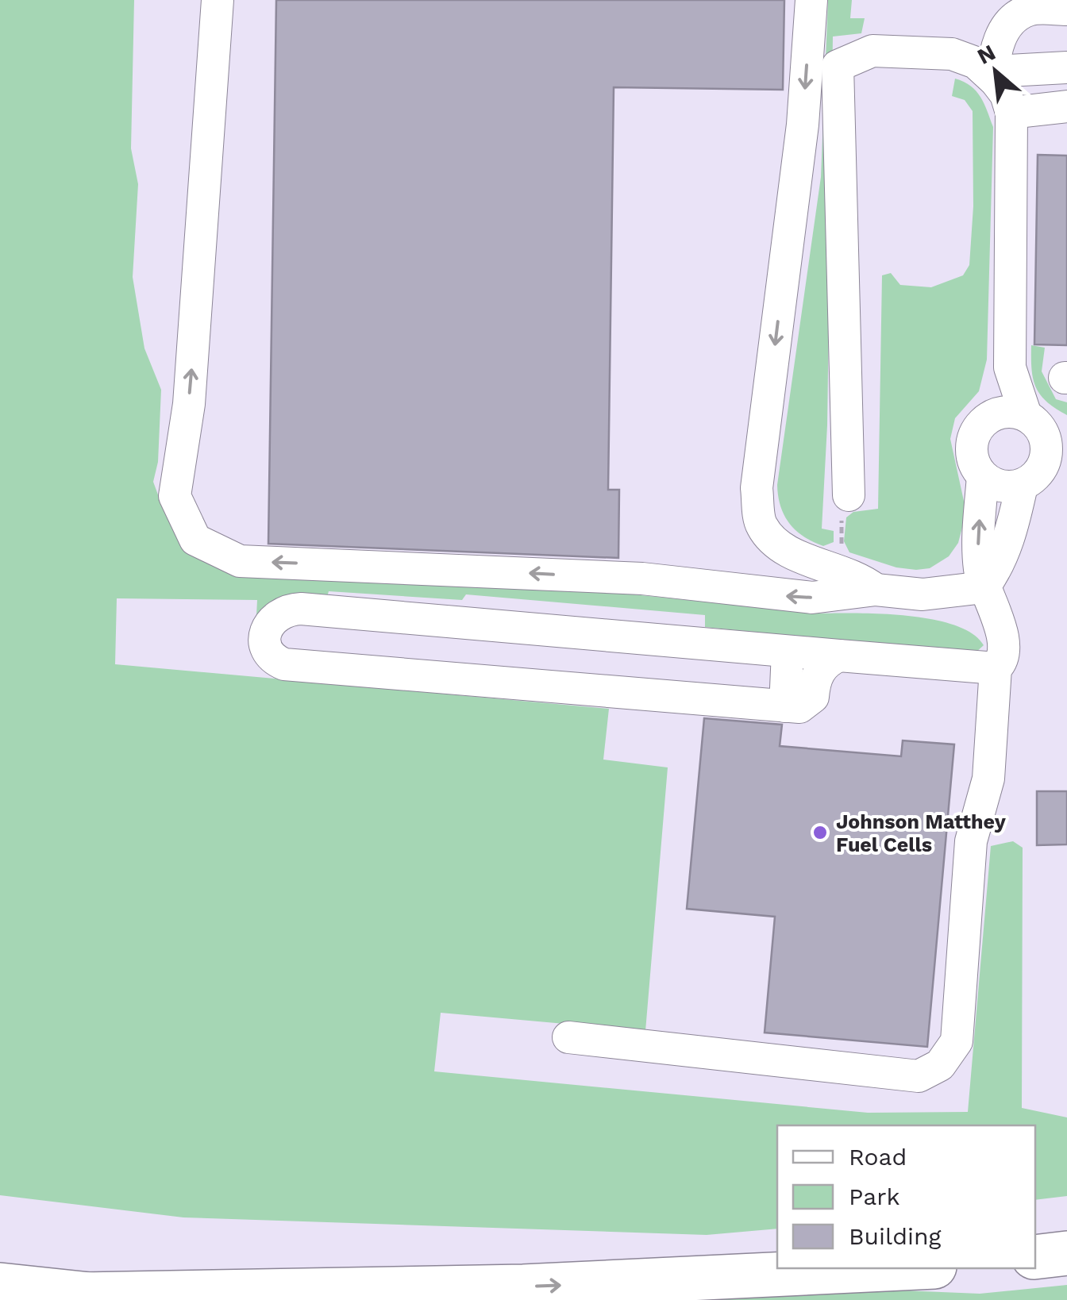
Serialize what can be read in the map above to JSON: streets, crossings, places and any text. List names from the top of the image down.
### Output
{
  "places": ["Johnson Matthey Fuel Cells"],
  "legend": ["Road", "Park", "Building"],
  "north": "top left"
}
